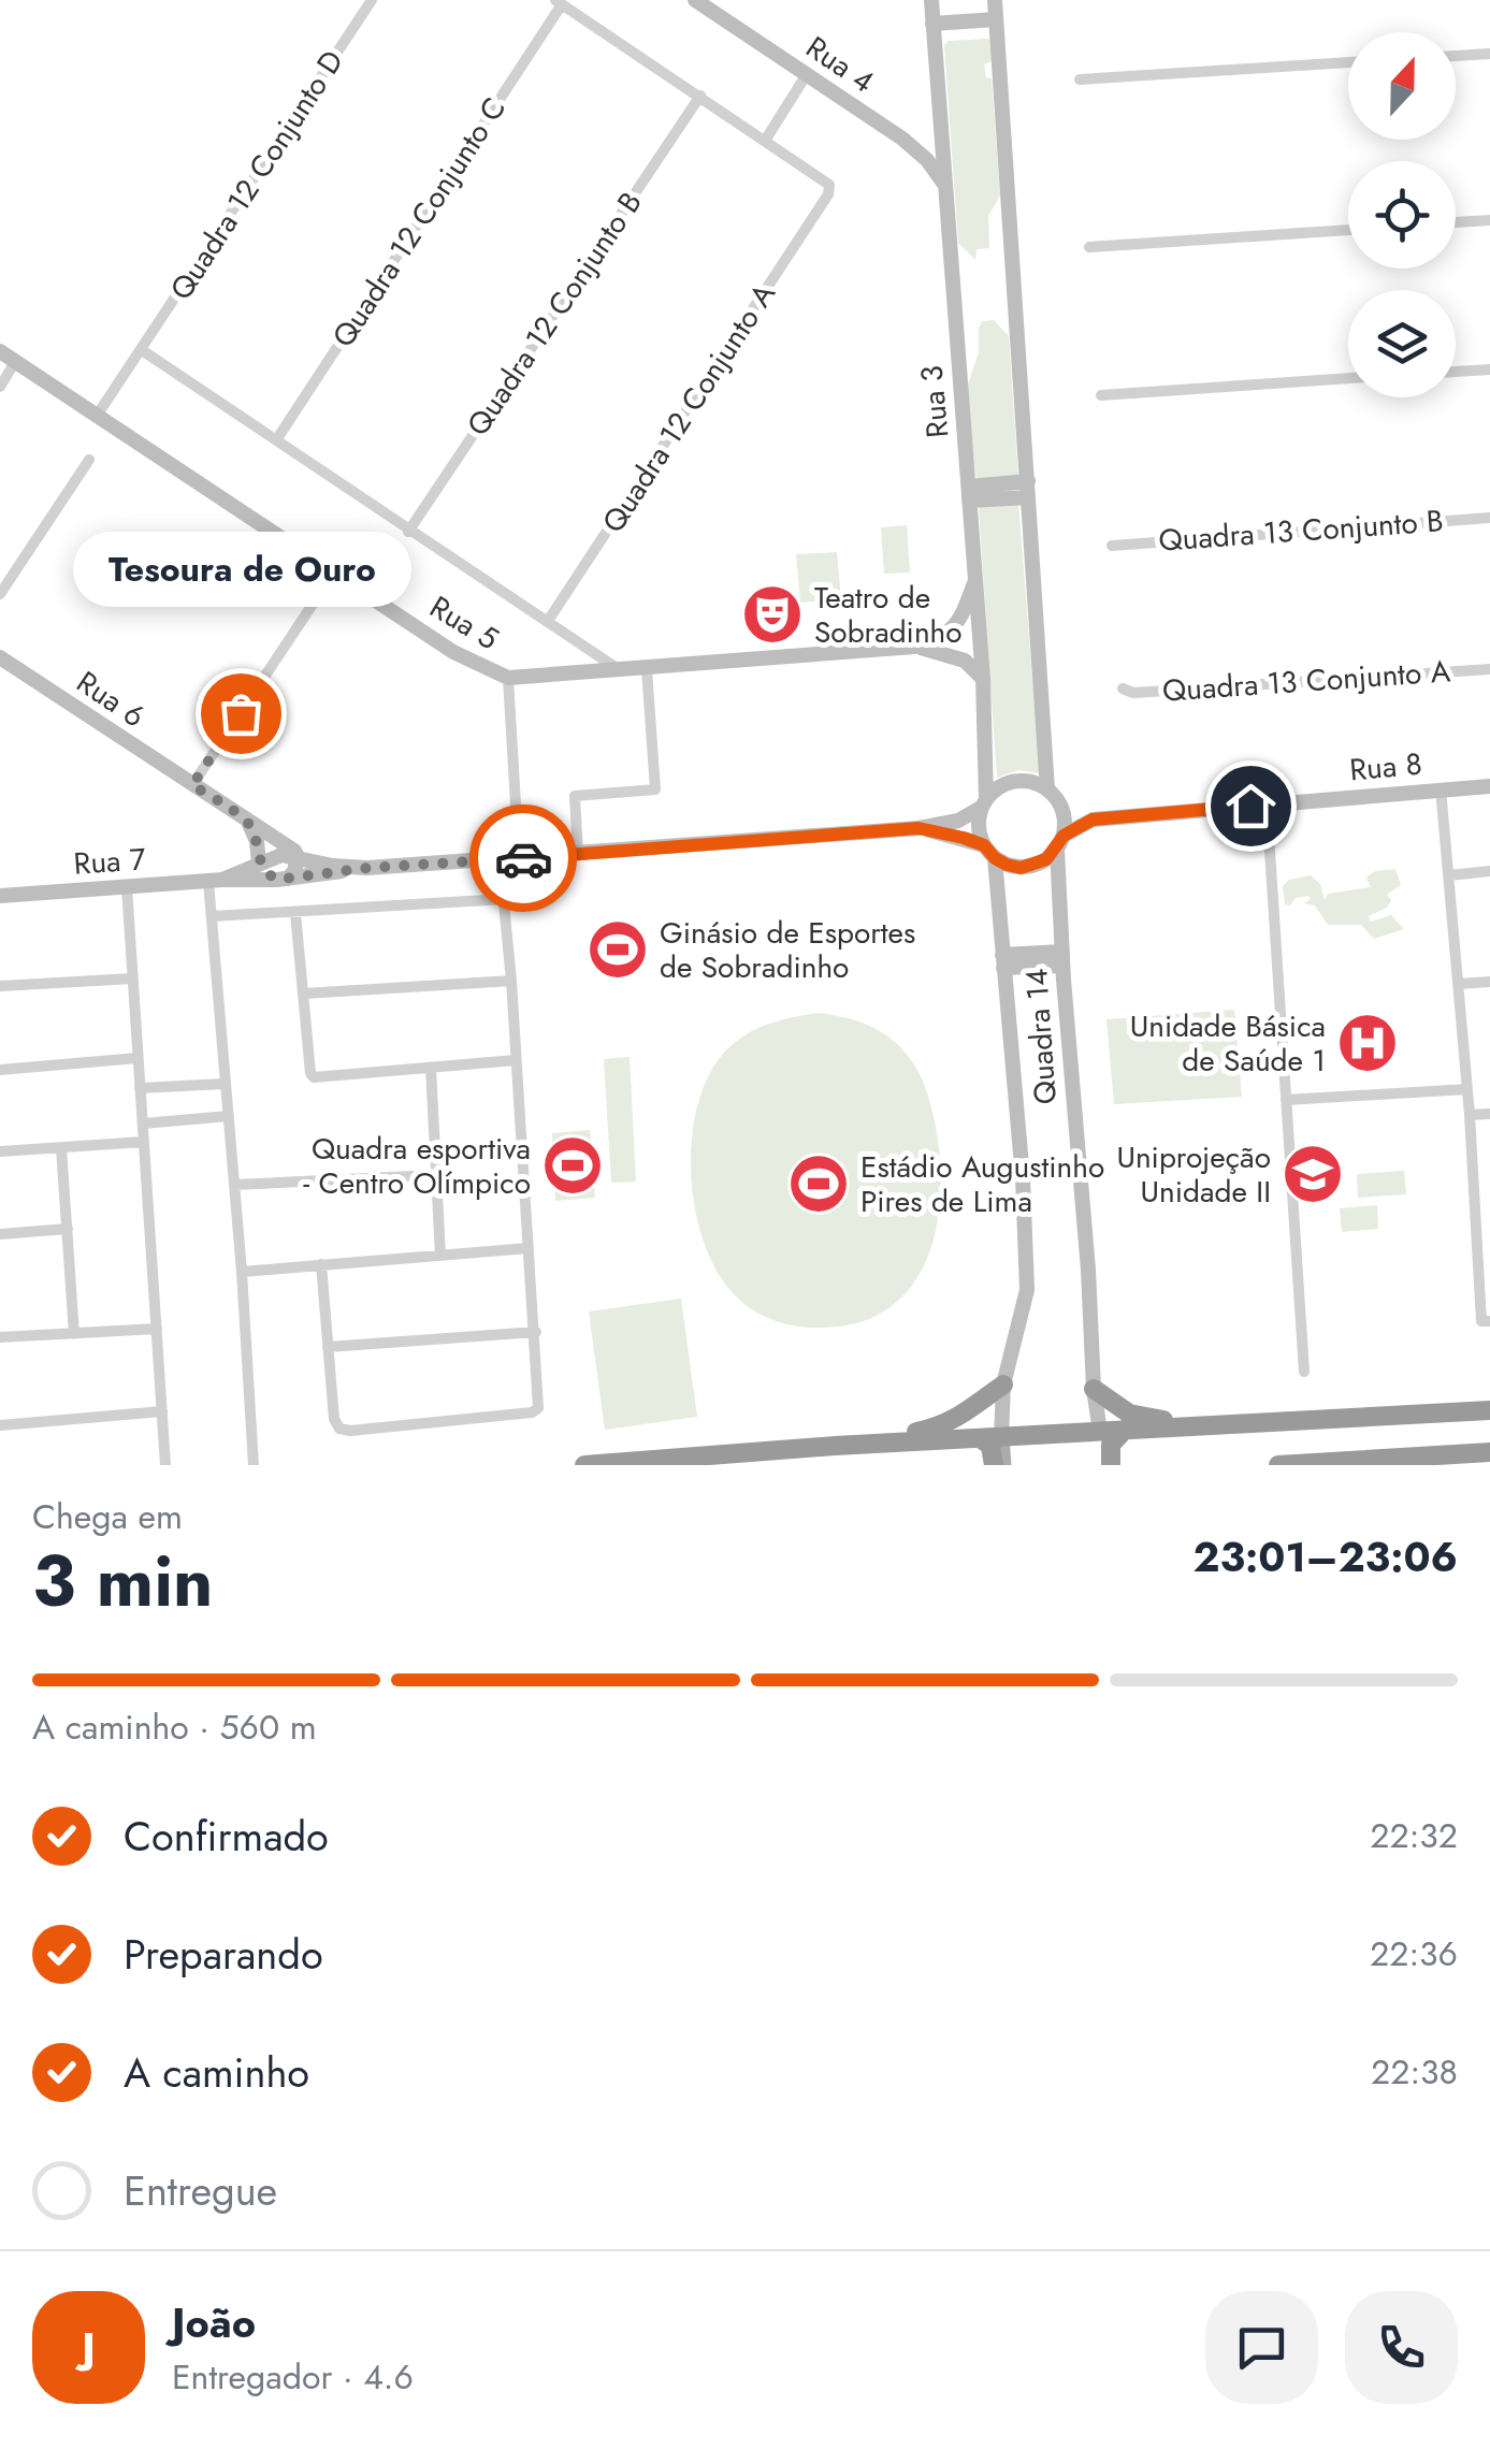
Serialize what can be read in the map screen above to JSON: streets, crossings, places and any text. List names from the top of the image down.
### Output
{
  "streets": {
    "main road": [
      "Rua 4",
      "Rua 3",
      "Rua 5",
      "Rua 6",
      "Rua 8",
      "Rua 7",
      "Quadra 14"
    ],
    "street": [
      "Quadra 12 Conjunto D",
      "Quadra 12 Conjunto C",
      "Quadra 12 Conjunto B",
      "Quadra 12 Conjunto A",
      "Quadra 13 Conjunto B",
      "Quadra 13 Conjunto A"
    ]
  },
  "crossings": [
    ["Rua 4", "Rua 3"],
    ["Quadra 12 Conjunto D", "Rua 5"],
    ["Rua 3", "Rua 8"],
    ["Rua 3", "Rua 7"],
    ["Rua 3", "Quadra 14"],
    ["Rua 6", "Rua 7"],
    ["Rua 8", "Rua 7"],
    ["Rua 8", "Quadra 14"],
    ["Rua 7", "Quadra 14"]
  ],
  "places": {
    "theatre": ["Teatro de Sobradinho"],
    "other": ["Tesoura de Ouro"],
    "sports": ["Ginásio de Esportes de Sobradinho", "Quadra esportiva - Centro Olímpico", "Estádio Augustinho Pires de Lima"],
    "hospital": ["Unidade Básica de Saúde 1"],
    "school or university": ["Uniprojeção Unidade II"]
  },
  "north": "top",
  "page": {
    "bubble": "Tesoura de Ouro",
    "heading": ["3 min", "Chega em", "23:01–23:06"],
    "panel": ["João", "Entregador · 4.6"],
    "bar": "A caminho · 560 m",
    "list": [
      ["Confirmado", "22:32"],
      ["Preparando", "22:36"],
      ["A caminho", "22:38"],
      "Entregue"
    ],
    "round": "J"
  }
}
